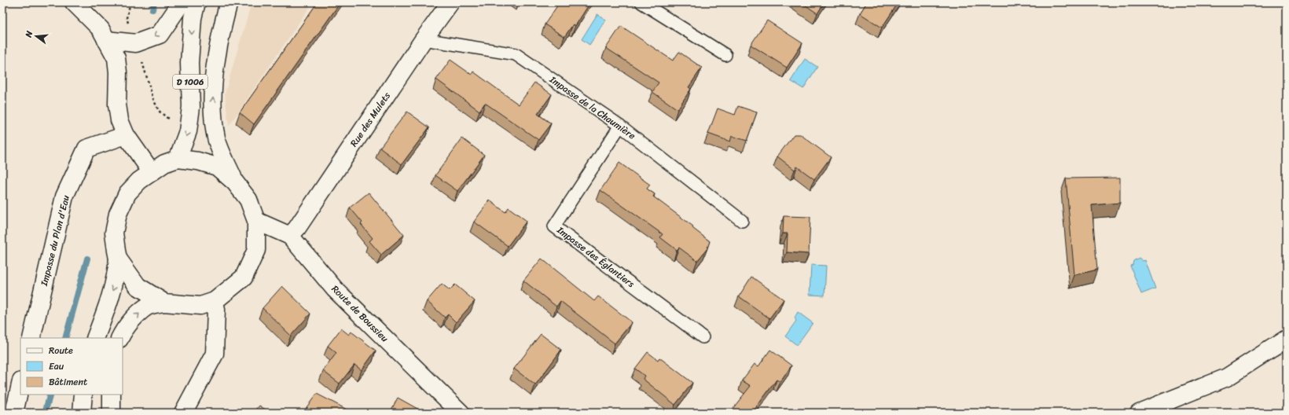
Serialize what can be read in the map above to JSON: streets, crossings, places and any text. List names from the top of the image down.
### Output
{
  "streets": {
    "street": [
      "D 1006",
      "Rue des Mulets",
      "Impasse du Plan d'Eau",
      "Route de Boussieu"
    ],
    "lane": ["Impasse de la Chaumière", "Impasse des Églantiers"]
  },
  "crossings": [
    ["Impasse de la Chaumière", "Rue des Mulets"],
    ["Impasse de la Chaumière", "Impasse des Églantiers"],
    ["Rue des Mulets", "Route de Boussieu"]
  ],
  "legend": ["Route", "Eau", "Bâtiment"],
  "north": "left"
}
